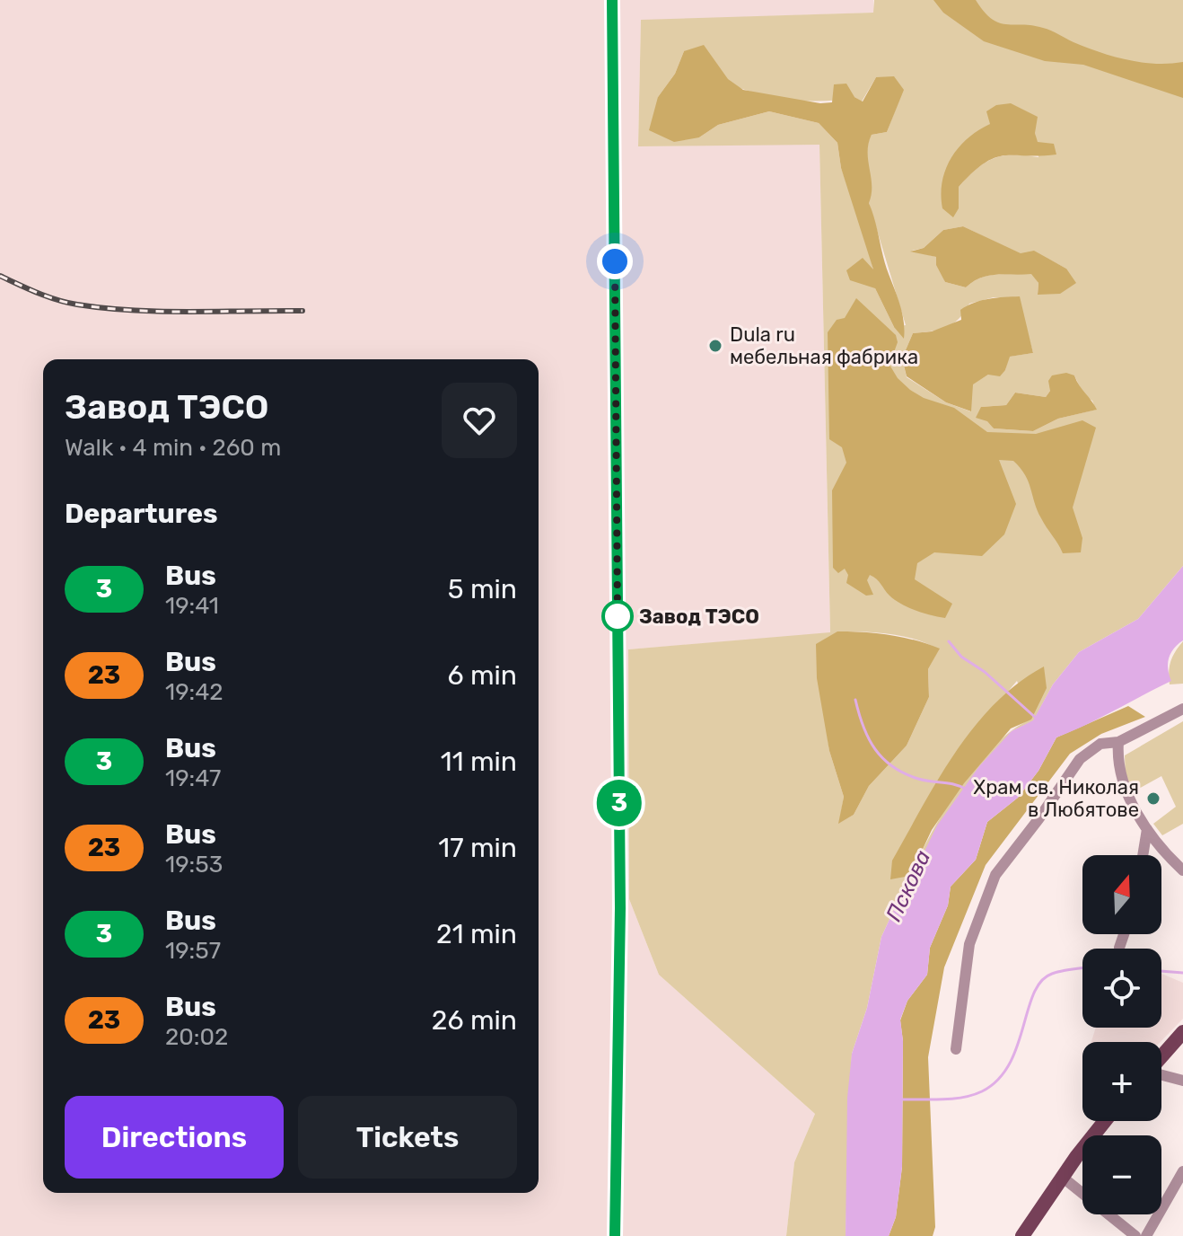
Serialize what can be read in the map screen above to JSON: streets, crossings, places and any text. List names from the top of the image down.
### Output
{
  "water": ["Пскова"],
  "places": ["Dula ru мебельная фабрика", "Завод ТЭСО", "Храм св. Николая в Любятове"],
  "lines": ["bus line 3"],
  "north": "top",
  "page": {
    "on_map": "3",
    "heading": [
      ["Завод ТЭСО", "Walk · 4 min · 260 m"],
      "Departures"
    ],
    "list": [
      {
        "mark": "3",
        "name": "Bus",
        "note": "19:41",
        "value": "5 min"
      },
      {
        "mark": "23",
        "name": "Bus",
        "note": "19:42",
        "value": "6 min"
      },
      {
        "mark": "3",
        "name": "Bus",
        "note": "19:47",
        "value": "11 min"
      },
      {
        "mark": "23",
        "name": "Bus",
        "note": "19:53",
        "value": "17 min"
      },
      {
        "mark": "3",
        "name": "Bus",
        "note": "19:57",
        "value": "21 min"
      },
      {
        "mark": "23",
        "name": "Bus",
        "note": "20:02",
        "value": "26 min"
      }
    ],
    "map_buttons": ["+", "−"],
    "buttons": ["Directions", "Tickets"]
  }
}
